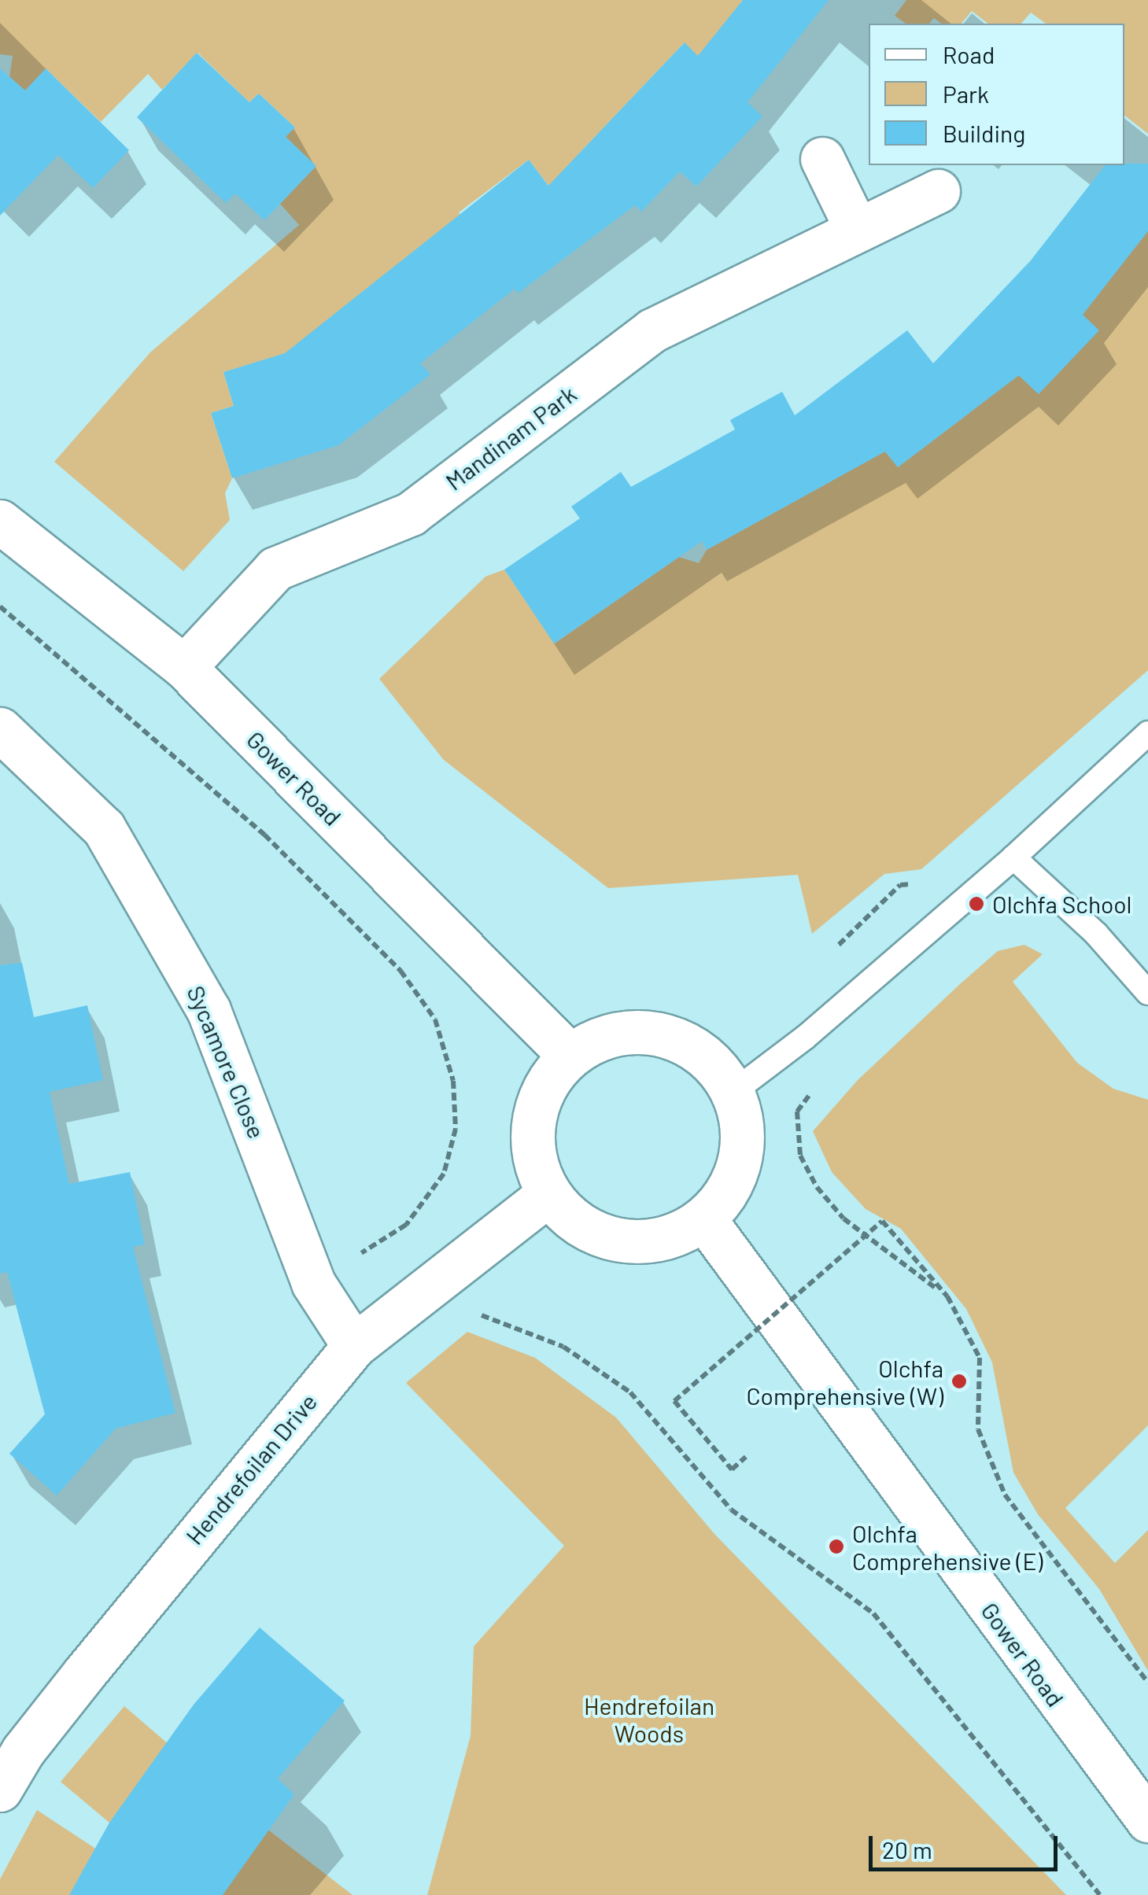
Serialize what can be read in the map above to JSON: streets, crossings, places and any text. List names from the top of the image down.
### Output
{
  "streets": {
    "street": [
      "Mandinam Park",
      "Gower Road",
      "Sycamore Close",
      "Hendrefoilan Drive"
    ]
  },
  "crossings": [
    ["Mandinam Park", "Gower Road"],
    ["Gower Road", "Hendrefoilan Drive"],
    ["Sycamore Close", "Hendrefoilan Drive"]
  ],
  "parks": ["Hendrefoilan Woods"],
  "places": ["Olchfa School", "Olchfa Comprehensive (W)", "Olchfa Comprehensive (E)"],
  "legend": ["Road", "Park", "Building"],
  "scale_bar": "20 m"
}
